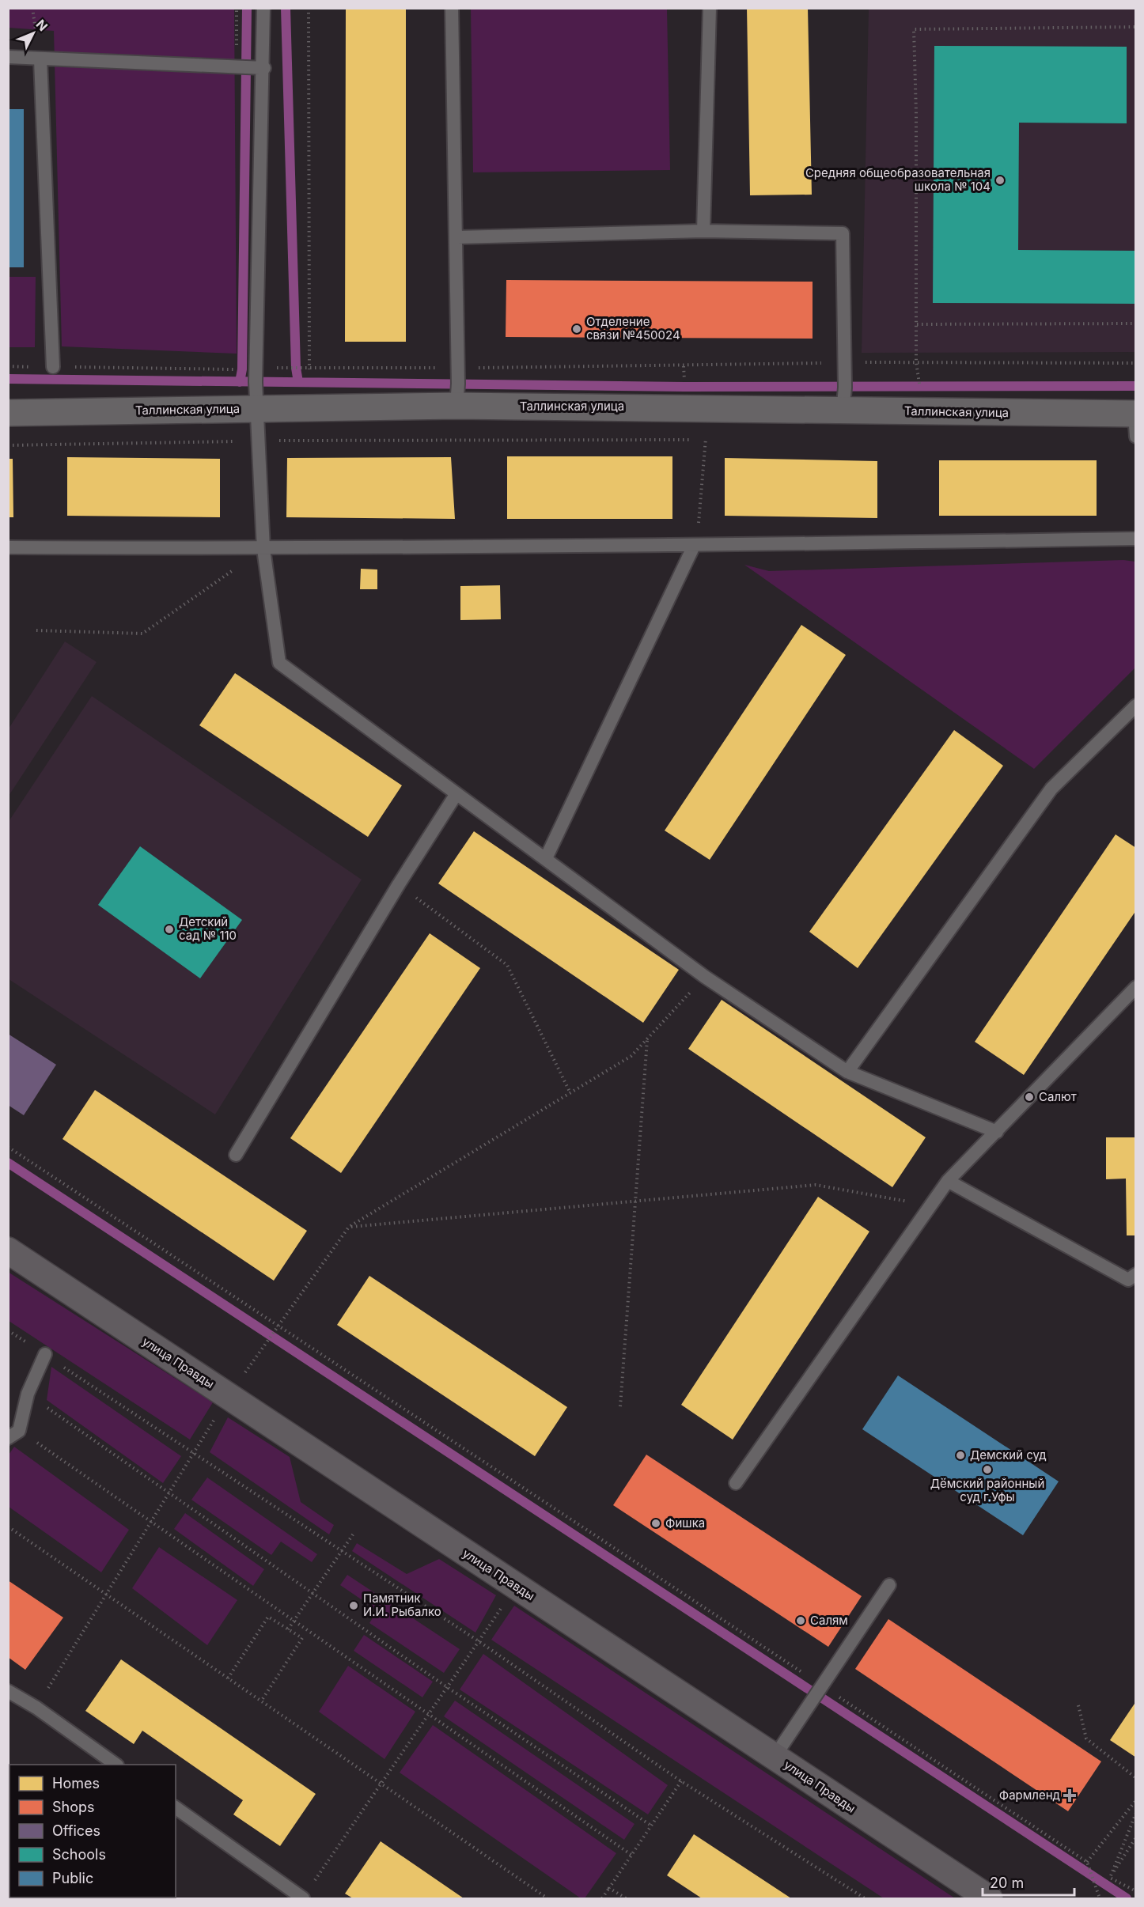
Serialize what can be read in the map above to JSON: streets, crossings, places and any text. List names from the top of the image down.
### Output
{
  "streets": {
    "main road": ["улица Правды"],
    "street": ["Таллинская улица"]
  },
  "places": {
    "other": [
      "Средняя общеобразовательная школа № 104",
      "Отделение связи №450024",
      "Детский сад № 110",
      "Салют",
      "Демский суд",
      "Дёмский районный суд г.Уфы",
      "Фишка",
      "Памятник И.И. Рыбалко",
      "Салям"
    ],
    "health": ["Фармленд"]
  },
  "legend": [
    "Homes",
    "Shops",
    "Offices",
    "Schools",
    "Public"
  ],
  "scale_bar": "20 m",
  "north": "top right"
}
